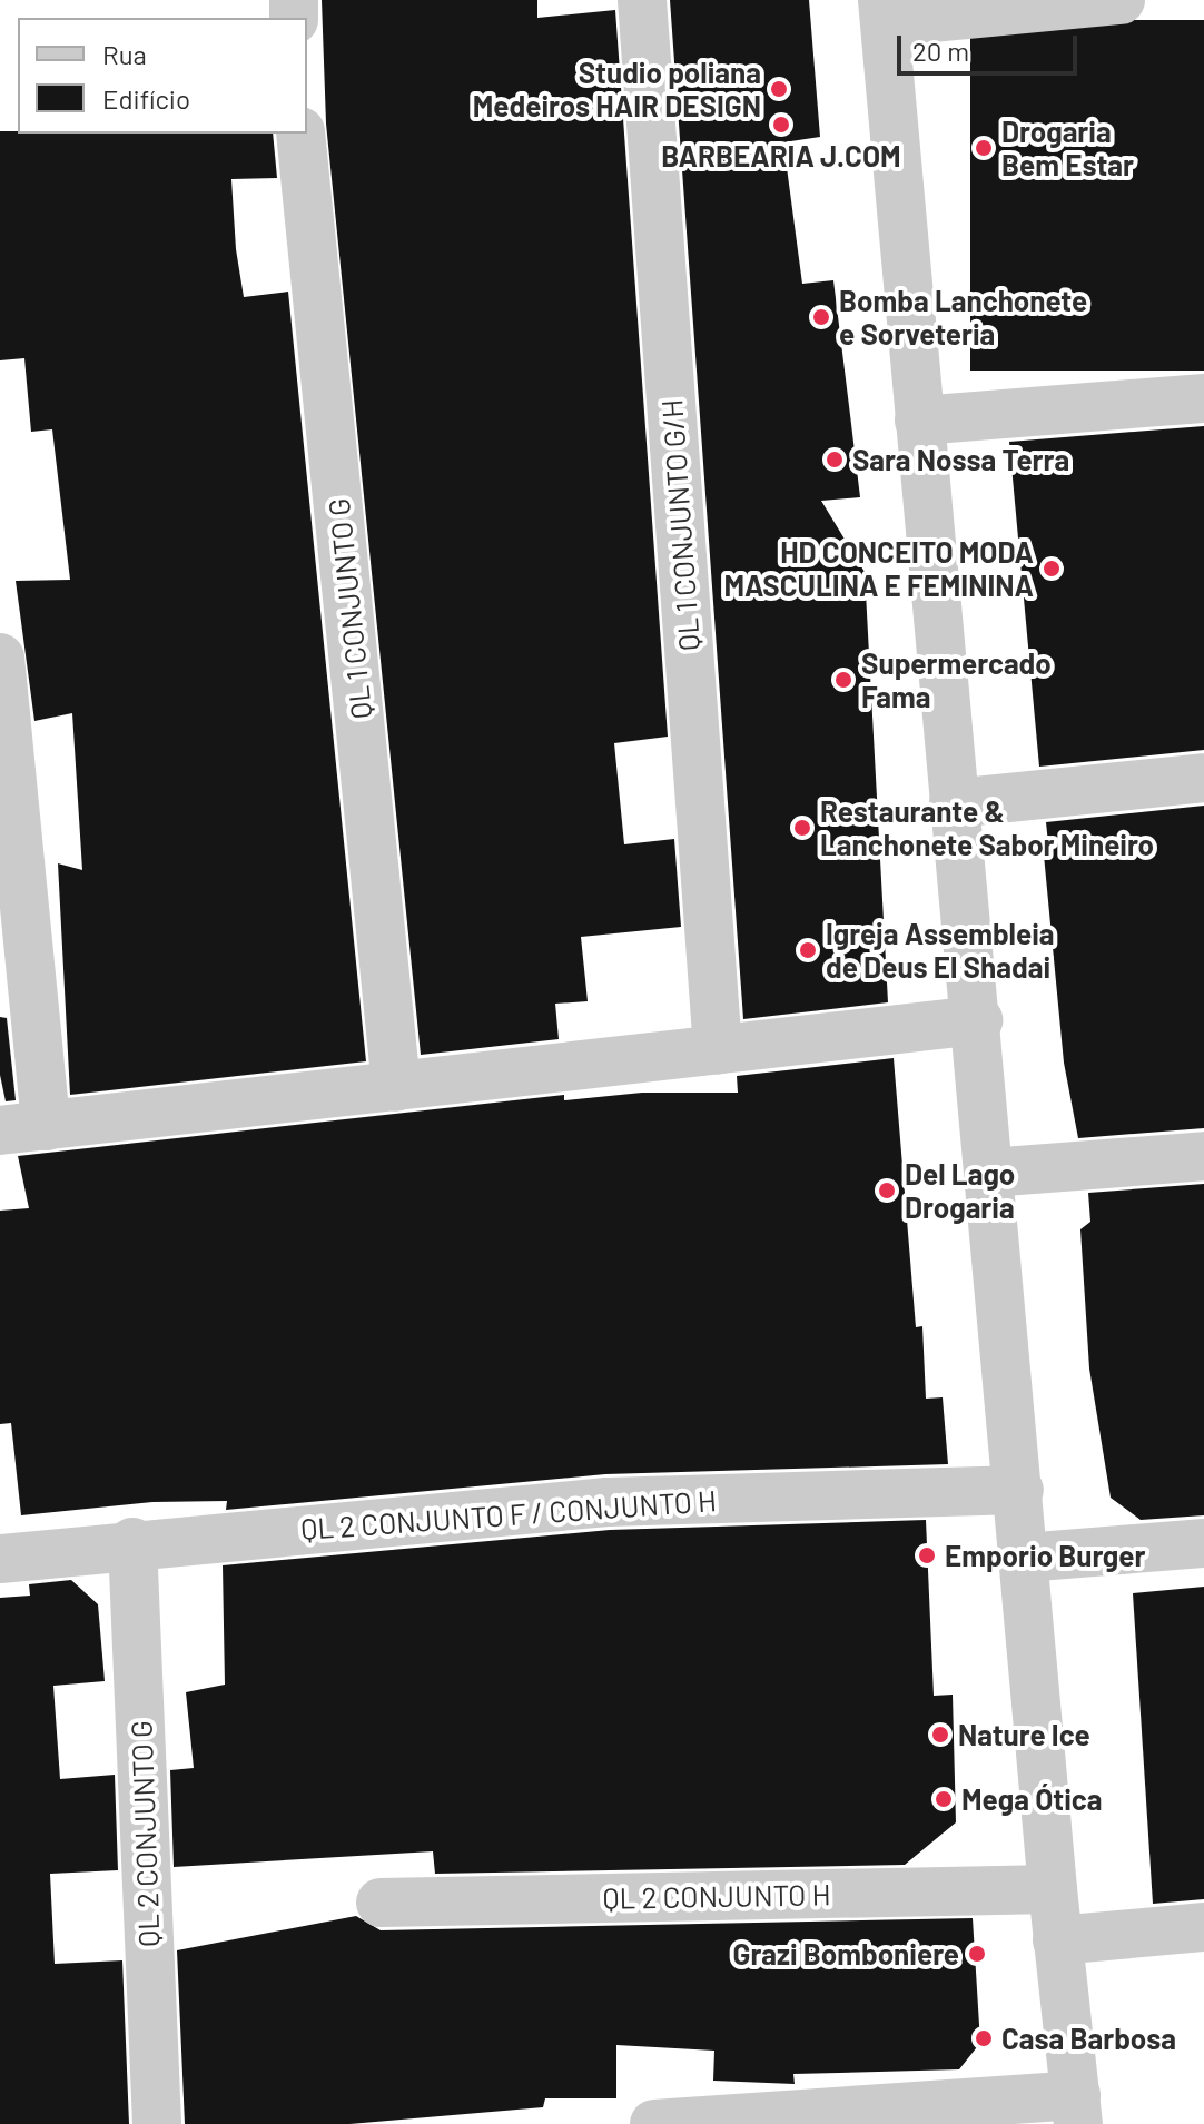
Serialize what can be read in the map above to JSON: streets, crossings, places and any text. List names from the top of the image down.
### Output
{
  "streets": {
    "street": [
      "QL 1 CONJUNTO G/H",
      "QL 1 CONJUNTO G",
      "QL 2 CONJUNTO F / CONJUNTO H",
      "QL 2 CONJUNTO G",
      "QL 2 CONJUNTO H"
    ]
  },
  "crossings": [
    ["QL 2 CONJUNTO F / CONJUNTO H", "QL 2 CONJUNTO G"]
  ],
  "places": [
    "Studio poliana Medeiros HAIR DESIGN",
    "BARBEARIA J.COM",
    "Drogaria Bem Estar",
    "Bomba Lanchonete e Sorveteria",
    "Sara Nossa Terra",
    "HD CONCEITO MODA MASCULINA E FEMININA",
    "Supermercado Fama",
    "Restaurante & Lanchonete Sabor Mineiro",
    "Igreja Assembleia de Deus El Shadai",
    "Del Lago Drogaria",
    "Emporio Burger",
    "Nature Ice",
    "Mega Ótica",
    "Grazi Bomboniere",
    "Casa Barbosa"
  ],
  "legend": ["Rua", "Edifício"],
  "scale_bar": "20 m"
}
